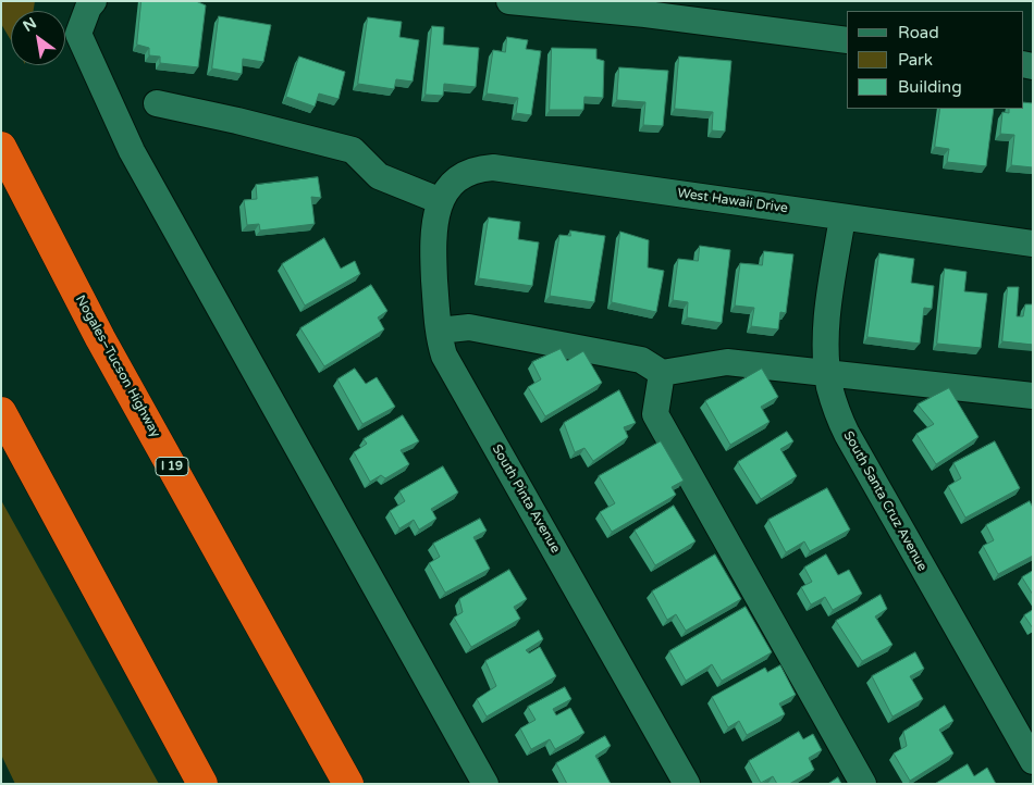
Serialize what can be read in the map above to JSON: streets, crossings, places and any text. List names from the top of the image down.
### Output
{
  "streets": {
    "highway": ["Nogales–Tucson Highway", "I 19"],
    "street": ["West Hawaii Drive", "South Pinta Avenue", "South Santa Cruz Avenue"]
  },
  "crossings": [
    ["West Hawaii Drive", "South Pinta Avenue"],
    ["West Hawaii Drive", "South Santa Cruz Avenue"]
  ],
  "legend": ["Road", "Park", "Building"],
  "north": "top left"
}
